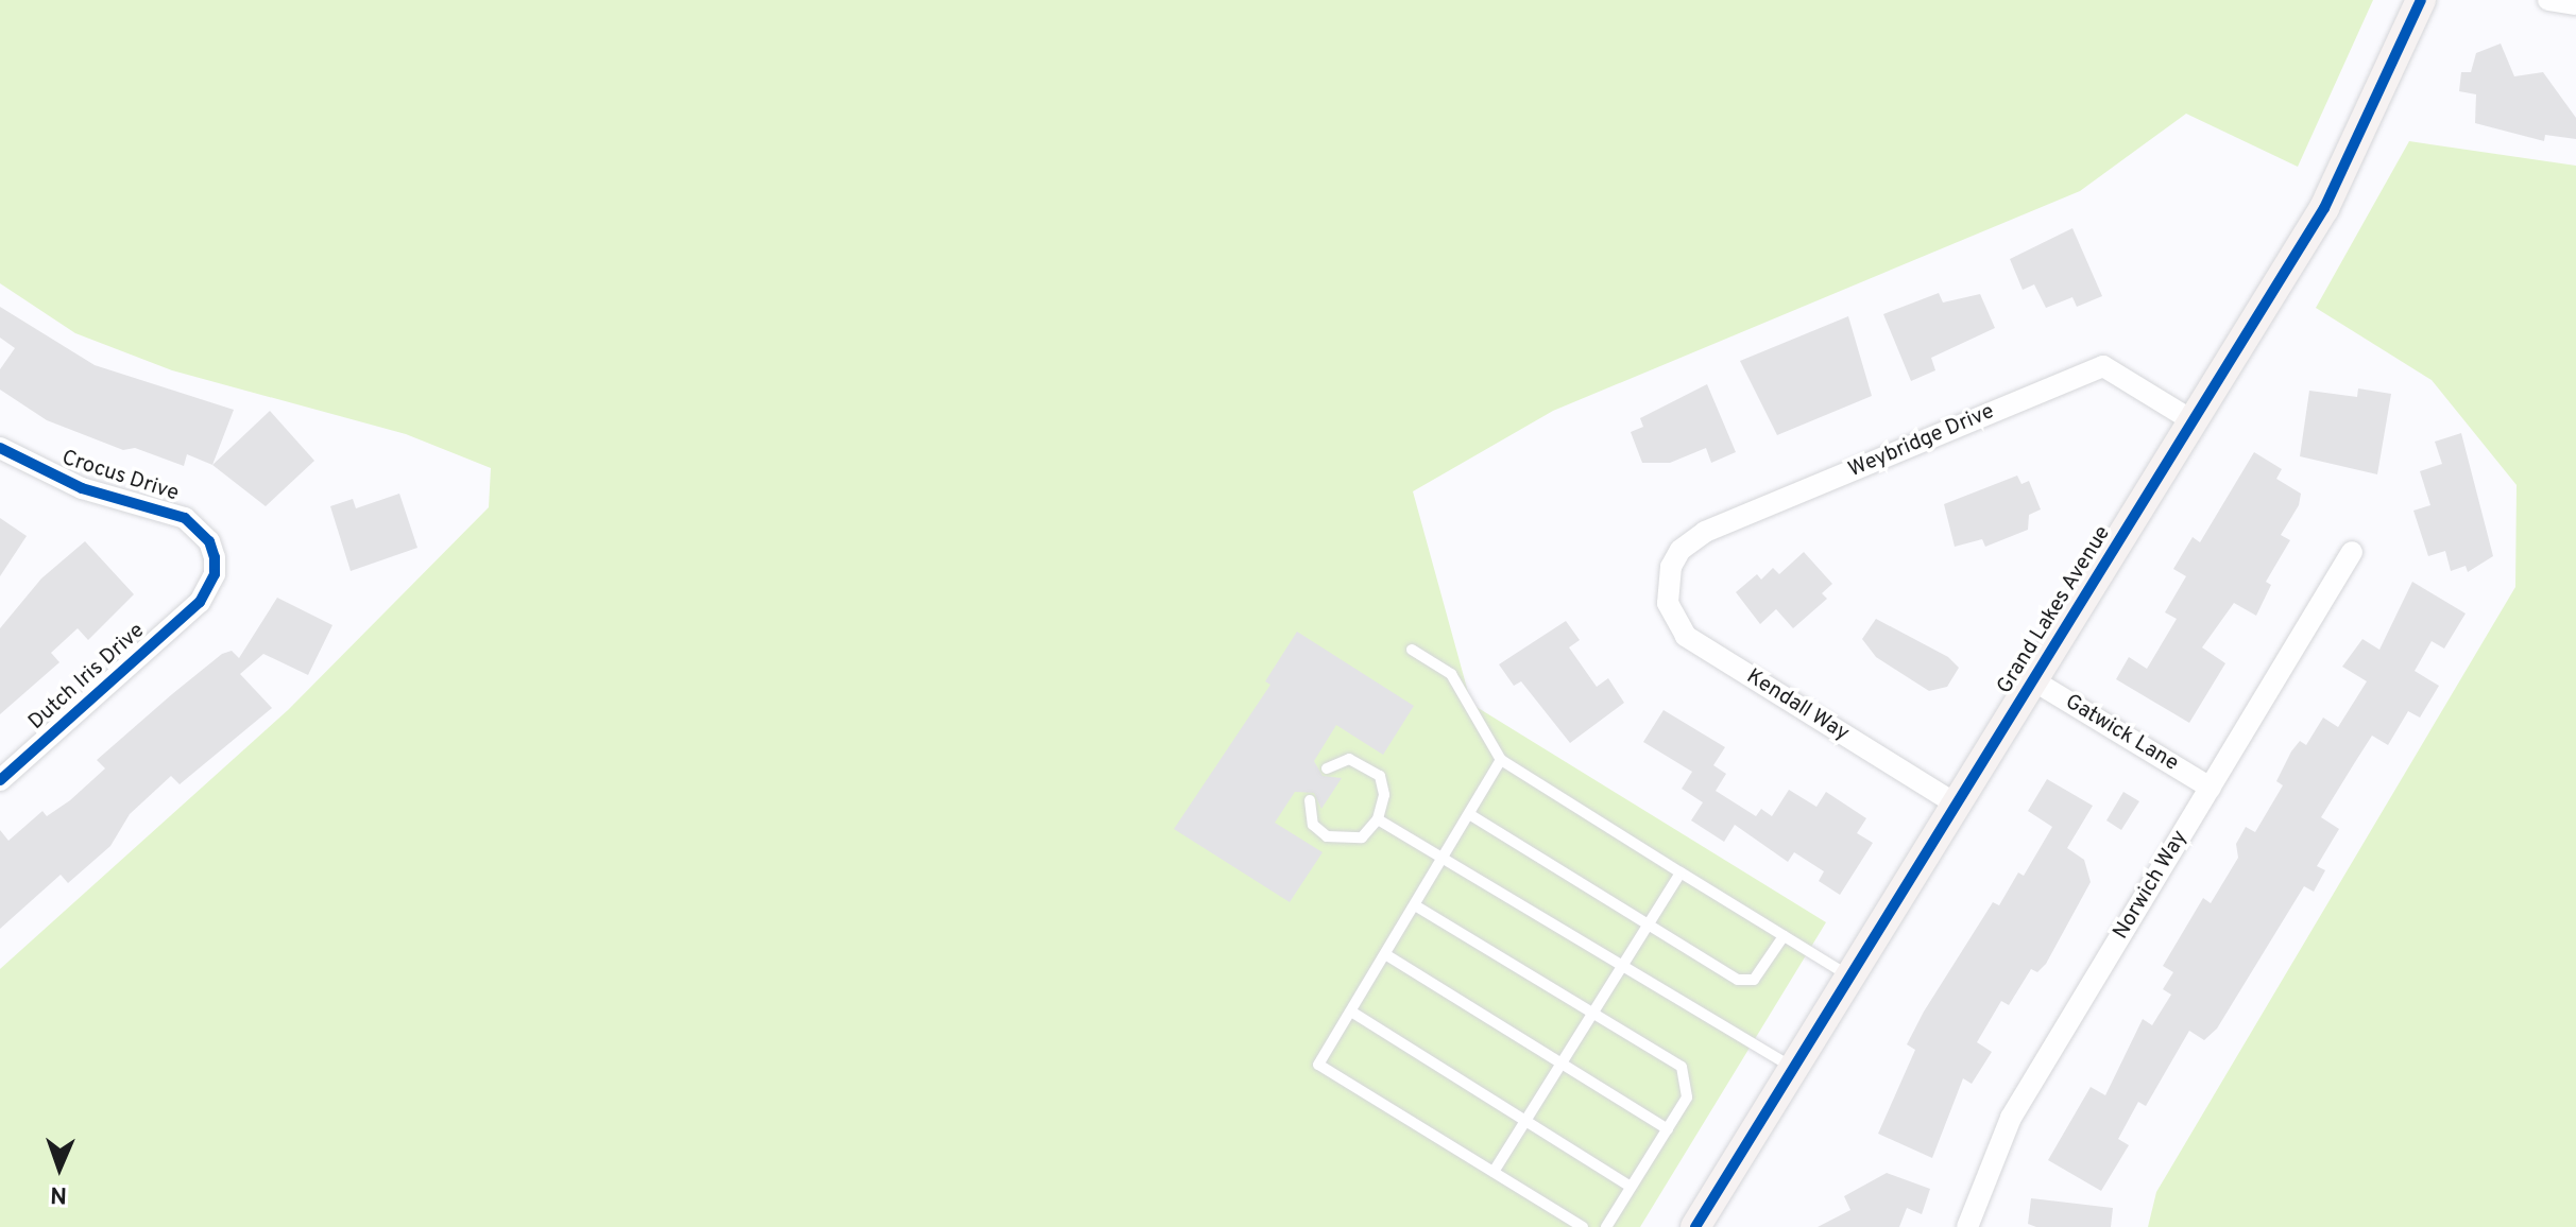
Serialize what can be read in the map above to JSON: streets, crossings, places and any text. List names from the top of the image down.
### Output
{
  "streets": {
    "street": [
      "Weybridge Drive",
      "Crocus Drive",
      "Grand Lakes Avenue",
      "Dutch Iris Drive",
      "Kendall Way",
      "Gatwick Lane",
      "Norwich Way"
    ]
  },
  "crossings": [
    ["Weybridge Drive", "Grand Lakes Avenue"],
    ["Weybridge Drive", "Kendall Way"],
    ["Crocus Drive", "Dutch Iris Drive"],
    ["Grand Lakes Avenue", "Kendall Way"],
    ["Grand Lakes Avenue", "Gatwick Lane"],
    ["Gatwick Lane", "Norwich Way"]
  ],
  "north": "bottom"
}
